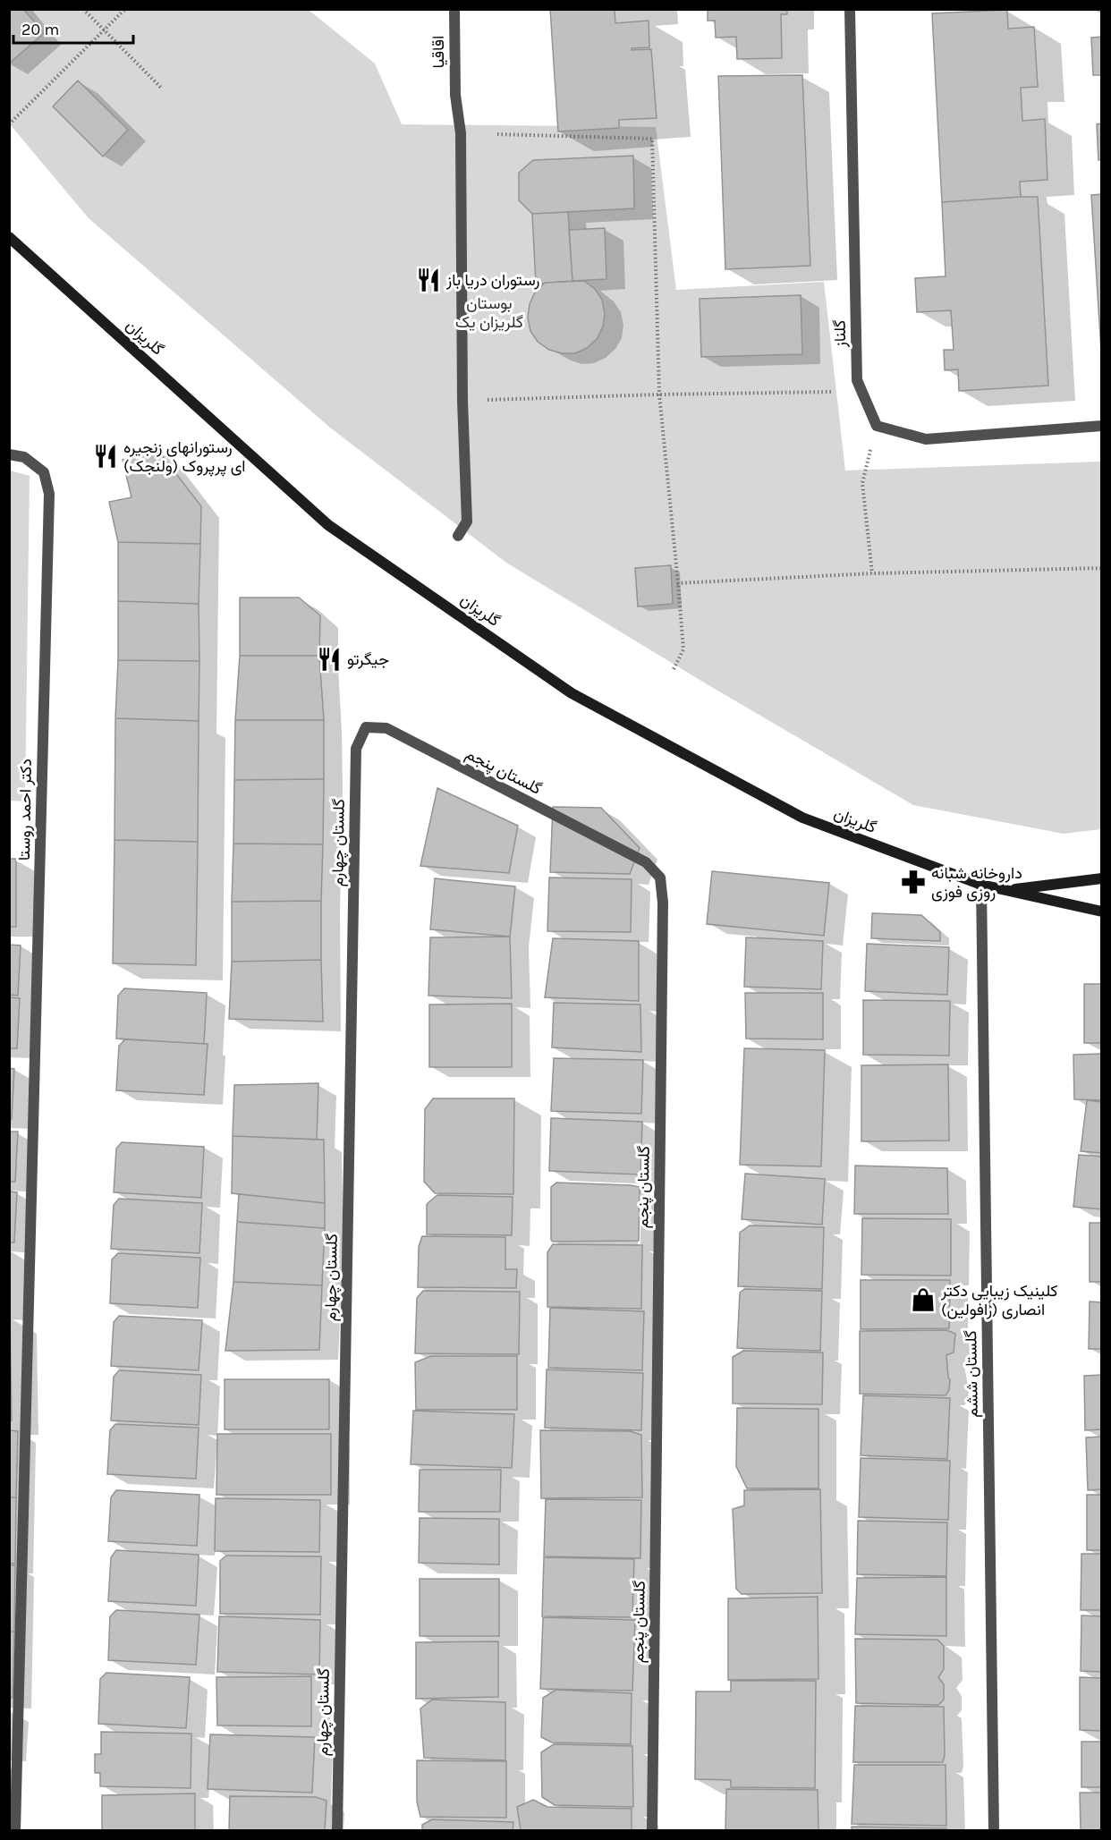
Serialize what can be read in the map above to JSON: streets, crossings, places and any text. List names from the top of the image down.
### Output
{
  "streets": {
    "street": [
      "اقاقیا",
      "گلناز",
      "گلریزان",
      "گلستان پنجم",
      "دکتر احمد روستا",
      "گلستان چهارم",
      "گلستان ششم"
    ]
  },
  "crossings": [
    ["گلریزان", "گلستان ششم"],
    ["گلستان پنجم", "گلستان چهارم"]
  ],
  "parks": ["بوستان گلریزان یک"],
  "places": {
    "restaurant": ["رستوران دریا باز", "رستورانهای زنجیره ای پرپروک (ولنجک)", "جیگرتو"],
    "pharmacy": ["داروخانه شبانه روزی فوزی"],
    "shop": ["کلینیک زیبایی دکتر انصاری (رافولین)"]
  },
  "scale_bar": "20 m"
}
